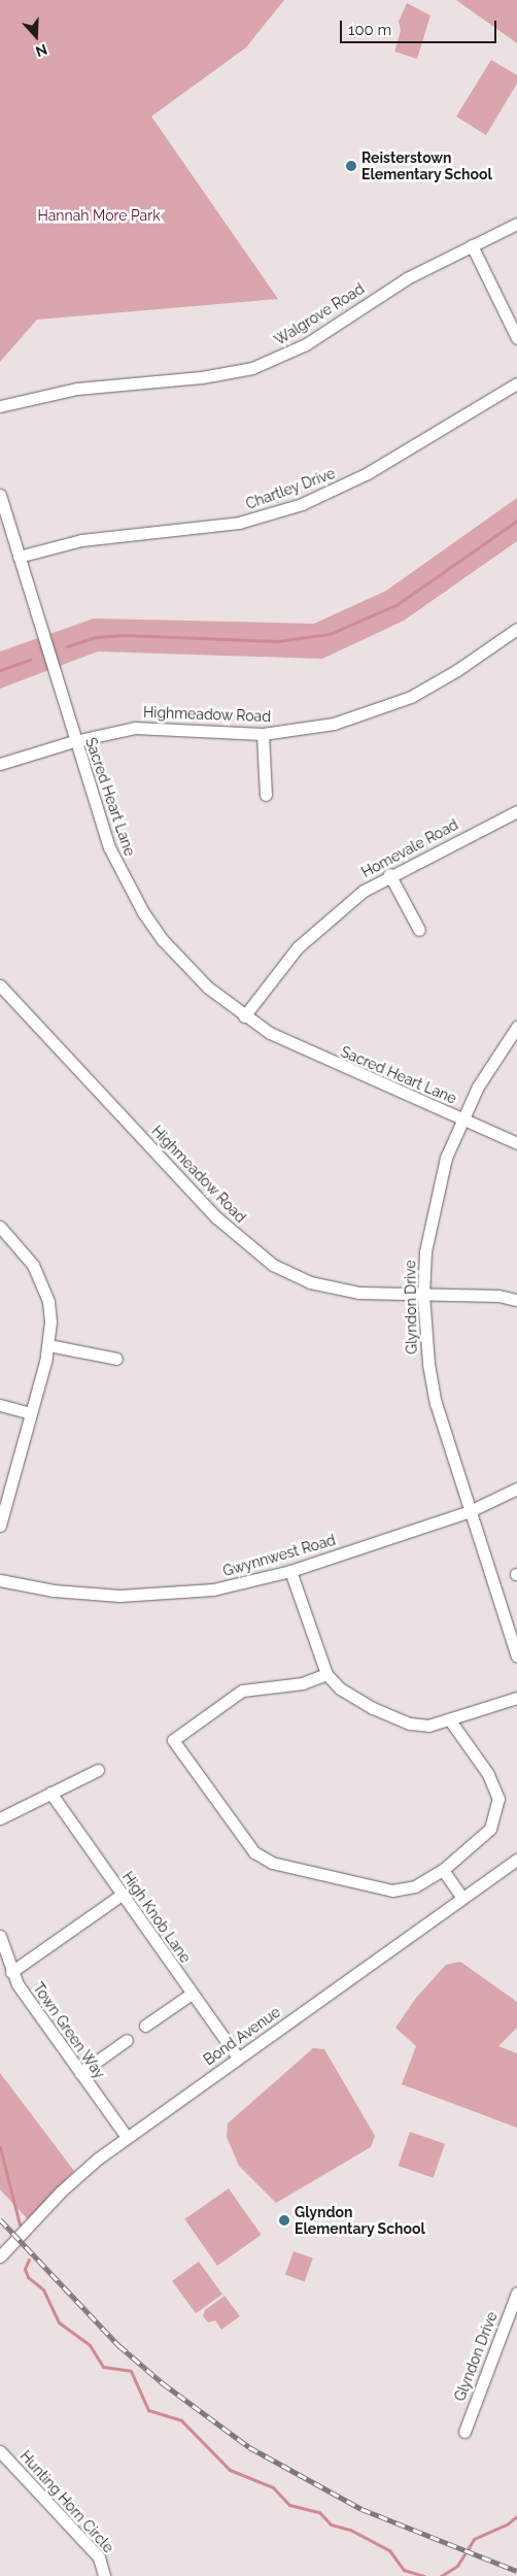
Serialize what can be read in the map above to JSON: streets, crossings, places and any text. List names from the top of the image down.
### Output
{
  "streets": {
    "street": [
      "Walgrove Road",
      "Chartley Drive",
      "Highmeadow Road",
      "Sacred Heart Lane",
      "Homevale Road",
      "Glyndon Drive",
      "Gwynnwest Road",
      "High Knob Lane",
      "Town Green Way",
      "Bond Avenue",
      "Hunting Horn Circle"
    ]
  },
  "crossings": [
    ["Chartley Drive", "Sacred Heart Lane"],
    ["Highmeadow Road", "Sacred Heart Lane"],
    ["Highmeadow Road", "Glyndon Drive"],
    ["Sacred Heart Lane", "Homevale Road"],
    ["Sacred Heart Lane", "Glyndon Drive"],
    ["Glyndon Drive", "Gwynnwest Road"],
    ["High Knob Lane", "Bond Avenue"],
    ["Town Green Way", "Bond Avenue"]
  ],
  "parks": ["Hannah More Park"],
  "places": ["Reisterstown Elementary School", "Glyndon Elementary School"],
  "scale_bar": "100 m",
  "north": "bottom"
}
